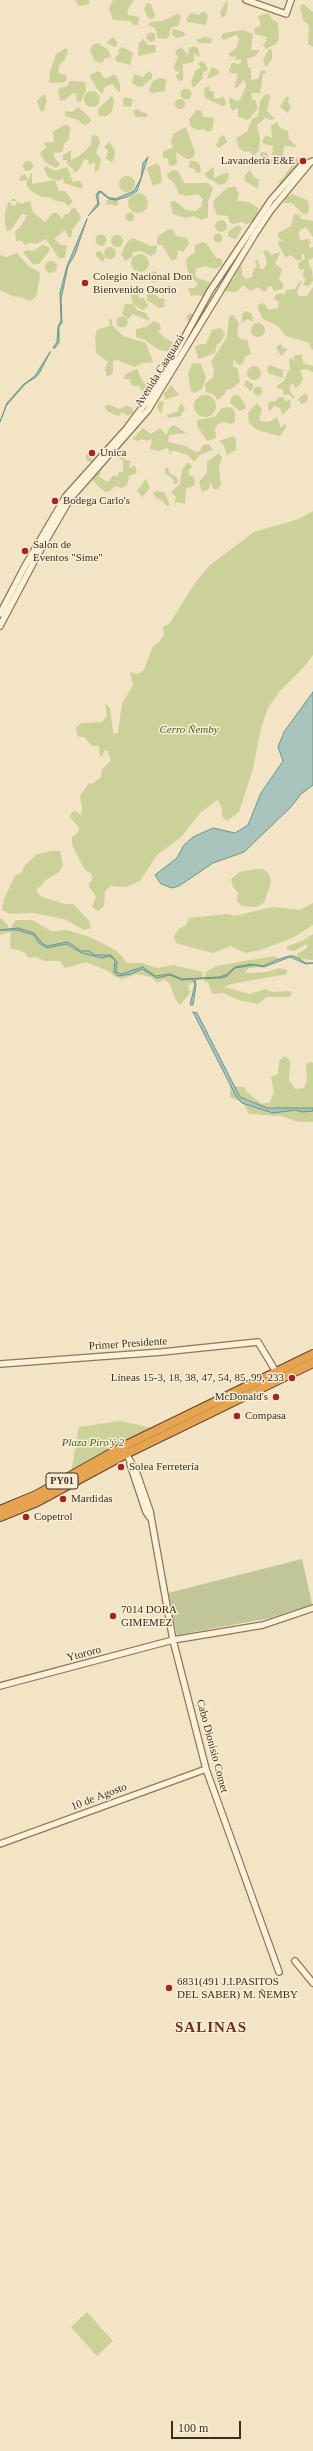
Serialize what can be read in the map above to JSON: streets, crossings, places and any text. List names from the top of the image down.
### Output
{
  "streets": {
    "highway": ["PY01"],
    "street": [
      "Avenida Caaguazú",
      "Primer Presidente",
      "Ytororo",
      "Cabo Dionisio Comet",
      "10 de Agosto"
    ]
  },
  "crossings": [
    ["Primer Presidente", "PY01"],
    ["PY01", "Cabo Dionisio Comet"],
    ["Ytororo", "Cabo Dionisio Comet"],
    ["Cabo Dionisio Comet", "10 de Agosto"]
  ],
  "districts": ["SALINAS"],
  "parks": ["Cerro Ñemby", "Plaza Piro'ý 2"],
  "places": [
    "Lavandería E&E",
    "Colegio Nacional Don Bienvenido Osorio",
    "Unica",
    "Bodega Carlo's",
    "Salon de Eventos \"Sime\"",
    "Líneas 15-3, 18, 38, 47, 54, 85, 99, 233",
    "McDonald's",
    "Compasa",
    "Solea Ferretería",
    "Mardidas",
    "Copetrol",
    "7014 DORA GIMEMEZ",
    "6831(491 J.I.PASITOS DEL SABER) M. ÑEMBY"
  ],
  "scale_bar": "100 m"
}
